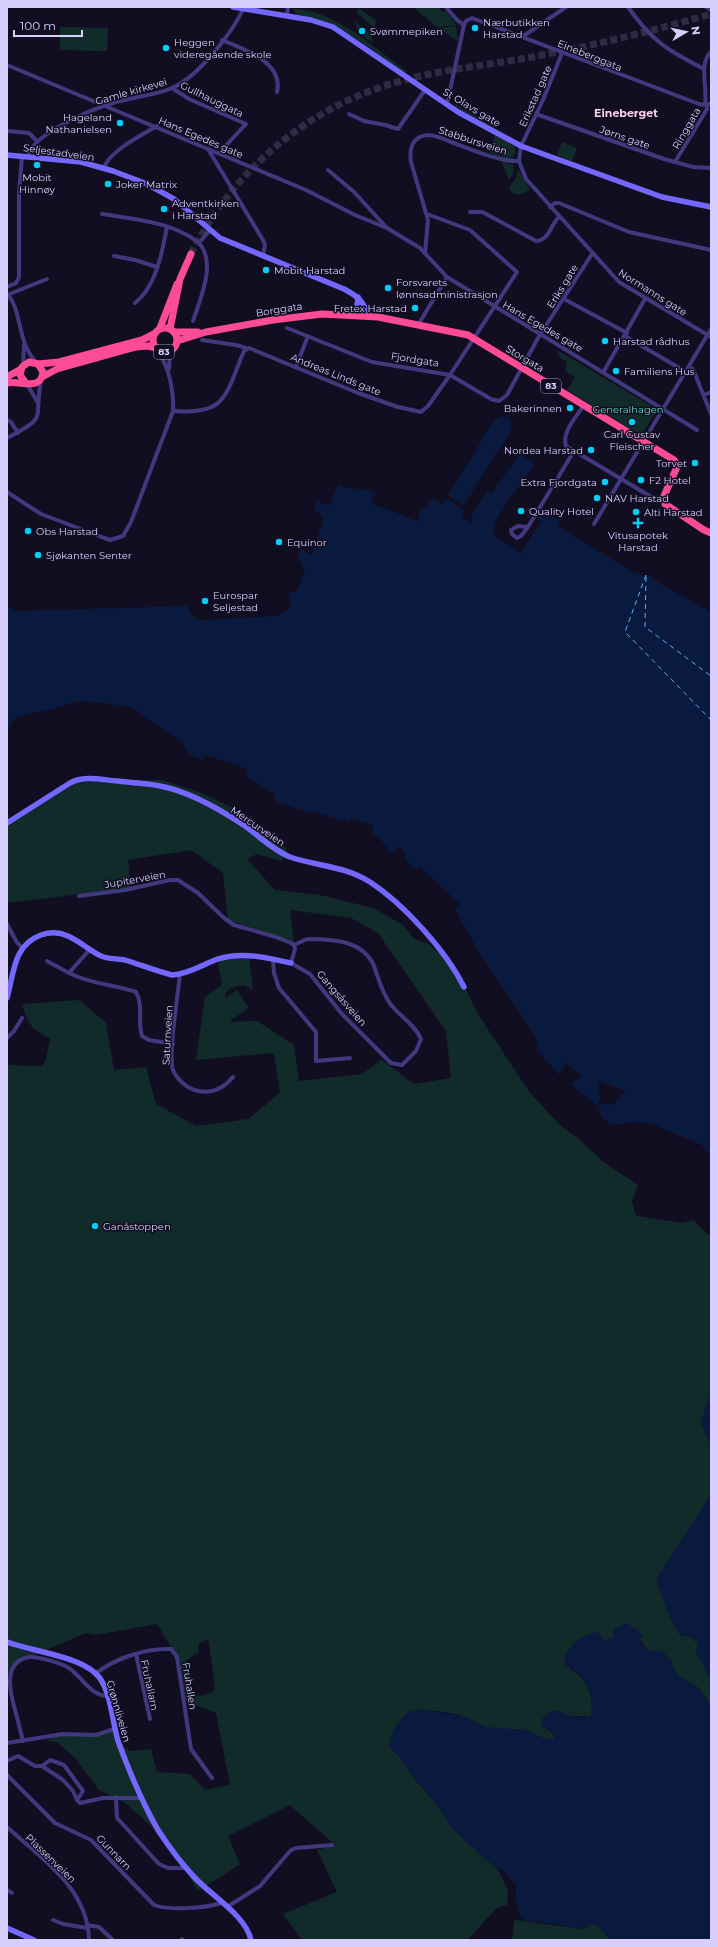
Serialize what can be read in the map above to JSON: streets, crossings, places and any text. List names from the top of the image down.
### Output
{
  "streets": {
    "highway": ["Borggata", "83", "Storgata"],
    "street": [
      "Eineberggata",
      "Gamle kirkevei",
      "Erikstad gate",
      "Gullhauggata",
      "St Olavs gate",
      "Ringgata",
      "Hans Egedes gate",
      "Jørns gate",
      "Stabbursveien",
      "Seljestadveien",
      "Eriks gate",
      "Normanns gate",
      "Fjordgata",
      "Andreas Linds gate",
      "Mercurveien",
      "Jupiterveien",
      "Gangsåsveien",
      "Saturnveien",
      "Fruhallarn",
      "Fruhallen",
      "Grønnliveien",
      "Gunnarn",
      "Plassenveien"
    ]
  },
  "crossings": [
    ["Eineberggata", "Erikstad gate"],
    ["Eineberggata", "Ringgata"],
    ["Gamle kirkevei", "Gullhauggata"],
    ["Gamle kirkevei", "St Olavs gate"],
    ["Gamle kirkevei", "Hans Egedes gate"],
    ["Gamle kirkevei", "Seljestadveien"],
    ["Erikstad gate", "St Olavs gate"],
    ["Erikstad gate", "Jørns gate"],
    ["Erikstad gate", "Stabbursveien"],
    ["Erikstad gate", "Normanns gate"],
    ["Gullhauggata", "Hans Egedes gate"],
    ["Ringgata", "Jørns gate"],
    ["Hans Egedes gate", "Eriks gate"],
    ["Stabbursveien", "Normanns gate"],
    ["Eriks gate", "Normanns gate"],
    ["Eriks gate", "Storgata"],
    ["Eriks gate", "Fjordgata"],
    ["Borggata", "83"],
    ["Borggata", "Storgata"],
    ["Storgata", "Fjordgata"],
    ["Fjordgata", "Andreas Linds gate"],
    ["Jupiterveien", "Gangsåsveien"],
    ["Gangsåsveien", "Saturnveien"],
    ["Fruhallarn", "Fruhallen"],
    ["Fruhallen", "Grønnliveien"],
    ["Grønnliveien", "Gunnarn"]
  ],
  "districts": ["Eineberget"],
  "parks": ["Generalhagen"],
  "places": {
    "other": [
      "Nærbutikken Harstad",
      "Svømmepiken",
      "Heggen videregående skole",
      "Hageland Nathanielsen",
      "Mobit Hinnøy",
      "Joker Matrix",
      "Adventkirken i Harstad",
      "Mobit Harstad",
      "Forsvarets lønnsadministrasjon",
      "Fretex Harstad",
      "Harstad rådhus",
      "Familiens Hus",
      "Bakerinnen",
      "Carl Gustav Fleischer",
      "Nordea Harstad",
      "Torvet",
      "F2 Hotel",
      "Extra Fjordgata",
      "NAV Harstad",
      "Quality Hotel",
      "Alti Harstad",
      "Obs Harstad",
      "Equinor",
      "Sjøkanten Senter",
      "Eurospar Seljestad",
      "Ganåstoppen"
    ],
    "health": ["Vitusapotek Harstad"]
  },
  "scale_bar": "100 m",
  "north": "right"
}
